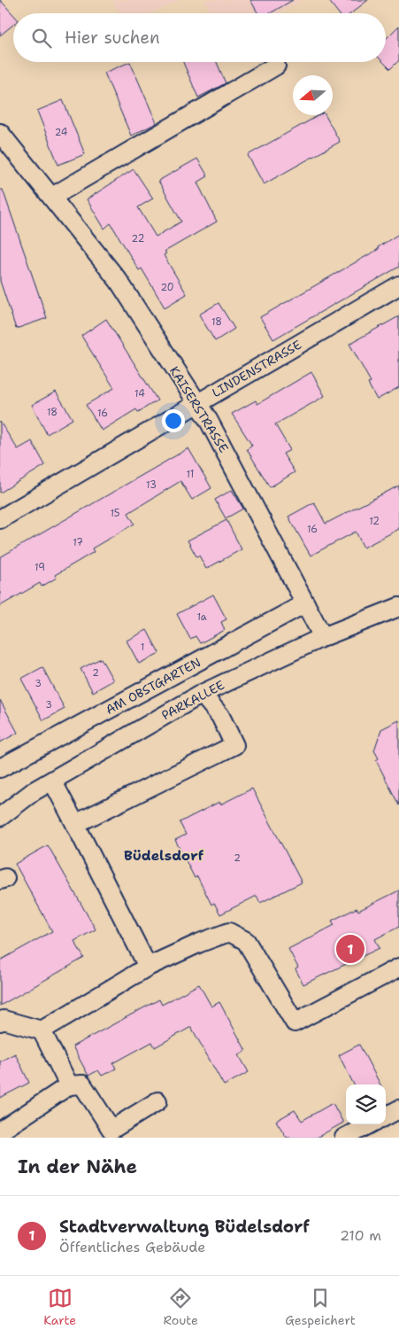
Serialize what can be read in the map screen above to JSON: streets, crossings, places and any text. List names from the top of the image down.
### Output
{
  "streets": {
    "street": [
      "LINDENSTRASSE",
      "KAISERSTRASSE",
      "AM OBSTGARTEN",
      "PARKALLEE"
    ]
  },
  "crossings": [
    ["LINDENSTRASSE", "KAISERSTRASSE"],
    ["KAISERSTRASSE", "AM OBSTGARTEN"],
    ["KAISERSTRASSE", "PARKALLEE"]
  ],
  "districts": ["Büdelsdorf"],
  "house_numbers": [
    "24",
    "22",
    "20",
    "18",
    "14",
    "18",
    "16",
    "11",
    "13",
    "15",
    "12",
    "16",
    "17",
    "19",
    "1a",
    "1",
    "2",
    "3",
    "3",
    "2"
  ],
  "north": "left",
  "page": {
    "search": "Hier suchen",
    "pins": "1",
    "heading": "In der Nähe",
    "list": [
      {
        "mark": "1",
        "name": "Stadtverwaltung Büdelsdorf",
        "note": "Öffentliches Gebäude",
        "value": "210 m"
      }
    ],
    "nav": ["Karte", "Route", "Gespeichert"]
  }
}
